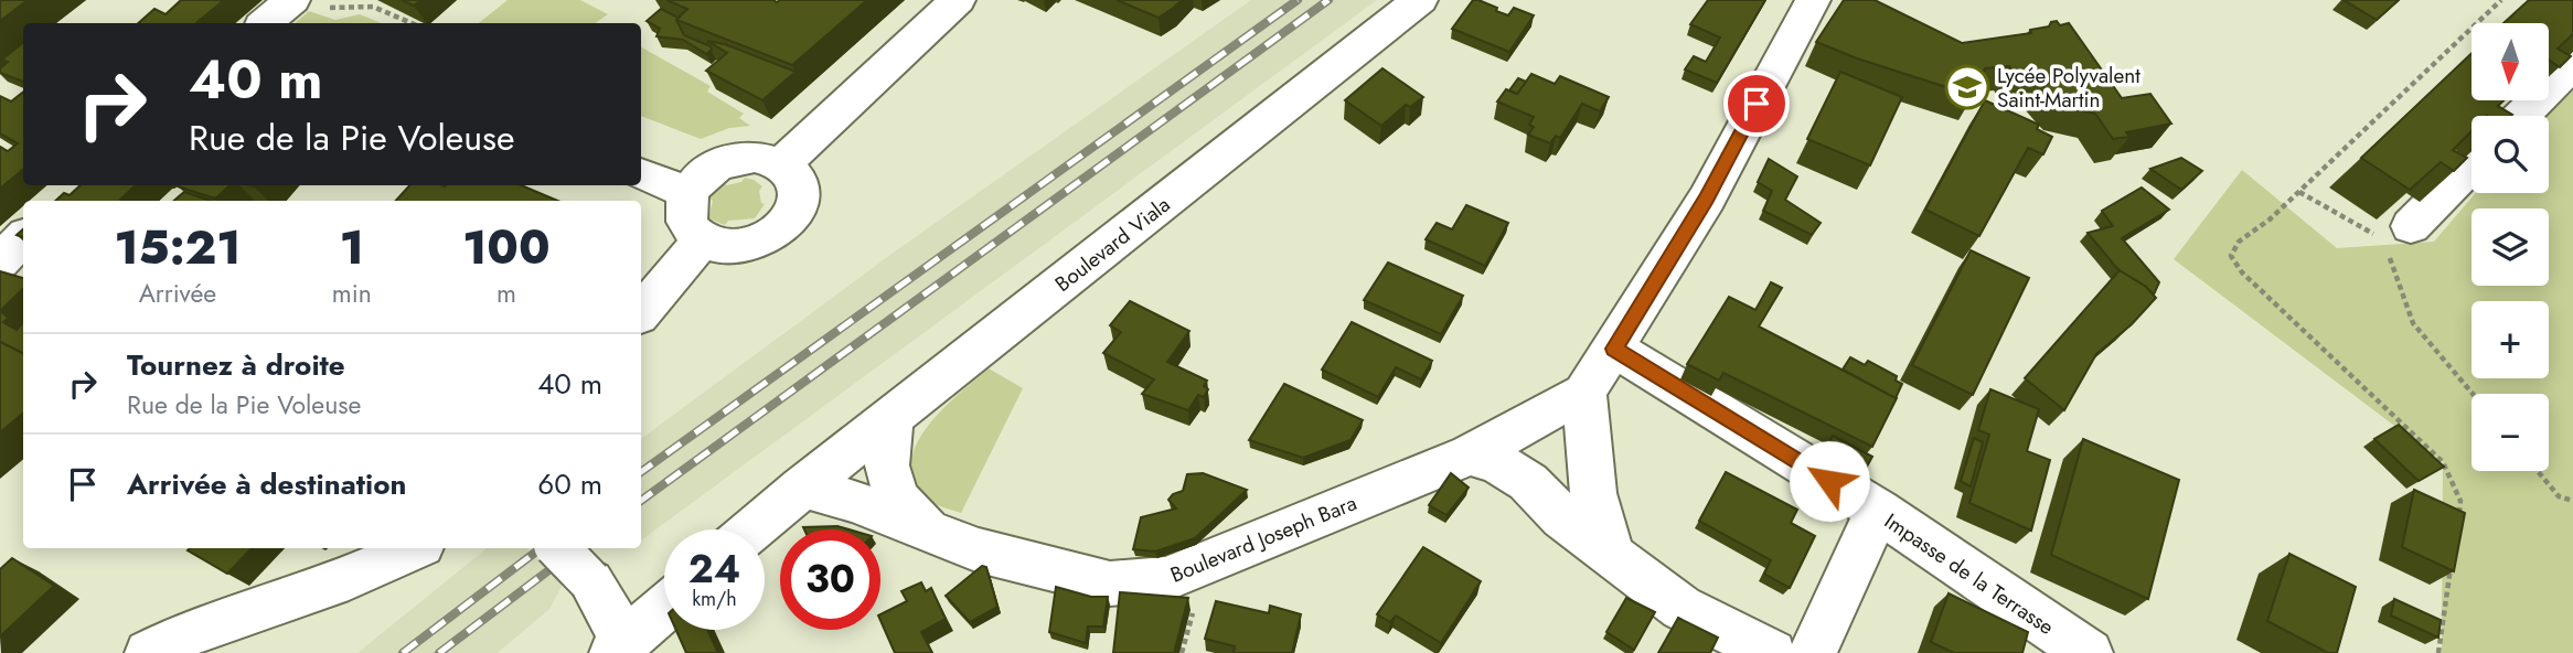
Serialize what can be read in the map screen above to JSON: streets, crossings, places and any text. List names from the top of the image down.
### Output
{
  "streets": {
    "street": ["Boulevard Viala", "Boulevard Joseph Bara", "Impasse de la Terrasse"]
  },
  "crossings": [
    ["Boulevard Viala", "Boulevard Joseph Bara"]
  ],
  "places": {
    "school or university": ["Lycée Polyvalent Saint-Martin"]
  },
  "north": "bottom",
  "page": {
    "map_buttons": ["+", "−"],
    "turn": ["40 m", "Rue de la Pie Voleuse"],
    "eta": [
      "15:21",
      "Arrivée",
      "1",
      "min",
      "100",
      "m"
    ],
    "list": [
      {
        "name": "Tournez à droite",
        "note": "Rue de la Pie Voleuse",
        "value": "40 m"
      },
      {
        "name": "Arrivée à destination",
        "value": "60 m"
      }
    ],
    "speed": "24 km/h",
    "limit": "30"
  }
}
